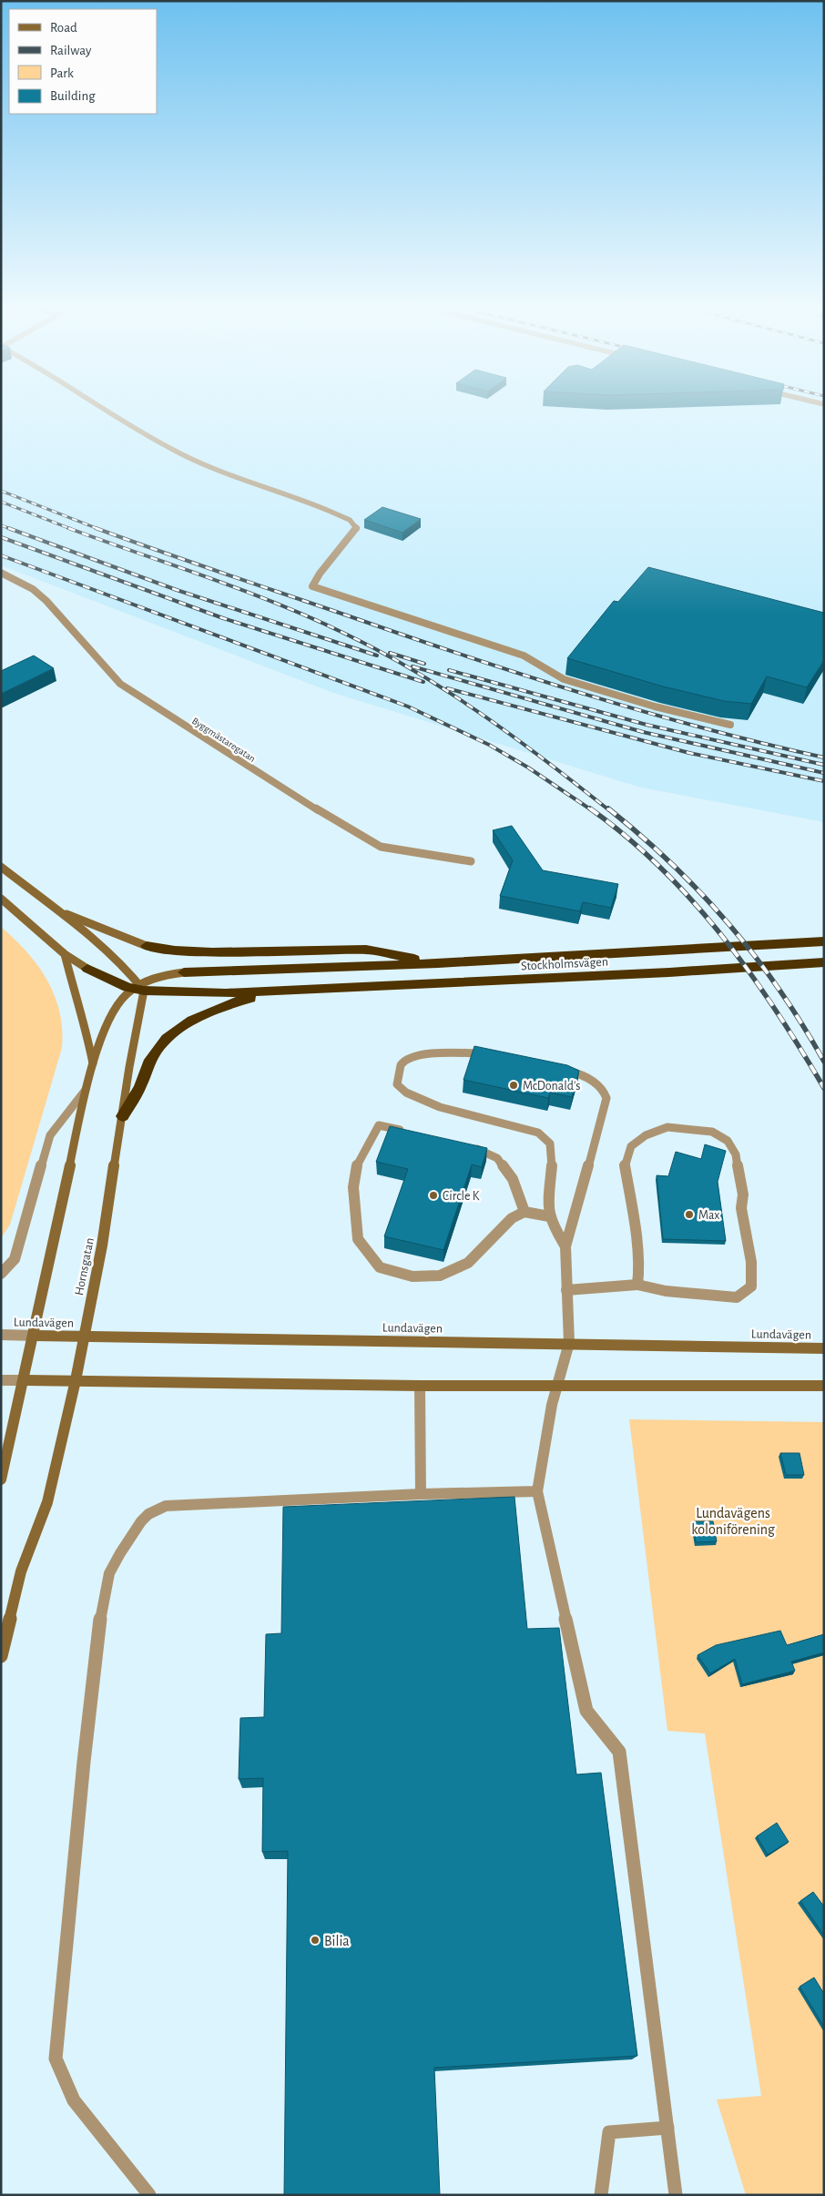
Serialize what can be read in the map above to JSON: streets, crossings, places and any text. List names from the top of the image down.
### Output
{
  "streets": {
    "highway": ["Stockholmsvägen"],
    "main road": ["Hornsgatan", "Lundavägen"],
    "street": ["Byggmästaregatan"]
  },
  "crossings": [
    ["Hornsgatan", "Lundavägen"]
  ],
  "parks": ["Lundavägens koloniförening"],
  "places": [
    "McDonald's",
    "Circle K",
    "Max",
    "Bilia"
  ],
  "legend": [
    "Road",
    "Railway",
    "Park",
    "Building"
  ]
}
